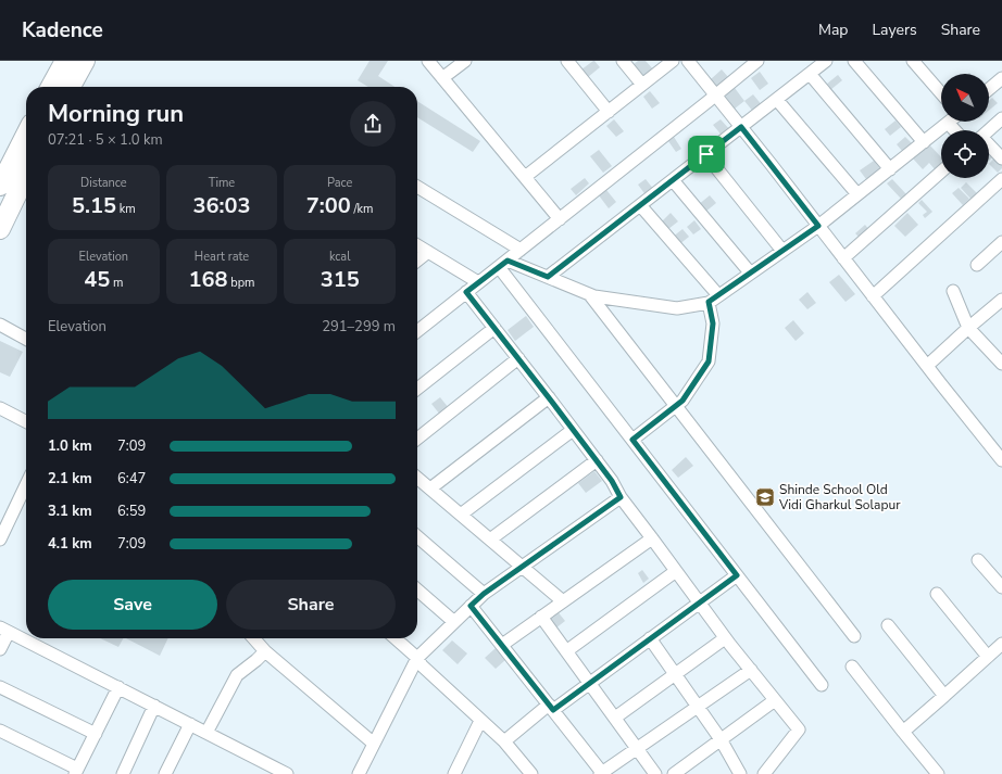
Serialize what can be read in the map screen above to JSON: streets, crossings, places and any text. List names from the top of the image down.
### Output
{
  "places": {
    "school or university": ["Shinde School Old Vidi Gharkul Solapur"]
  },
  "north": "top left",
  "page": {
    "header": "Kadence",
    "nav": ["Map", "Layers", "Share"],
    "heading": ["Morning run", "07:21 · 5 × 1.0 km"],
    "stats": [
      ["Distance", "5.15 km"],
      ["Time", "36:03"],
      ["Pace", "7:00 /km"],
      ["Elevation", "45 m"],
      ["Heart rate", "168 bpm"],
      ["kcal", "315"]
    ],
    "chart": ["Elevation", "291–299 m"],
    "list": [
      {
        "name": "1.0 km",
        "note": "7:09"
      },
      {
        "name": "2.1 km",
        "note": "6:47"
      },
      {
        "name": "3.1 km",
        "note": "6:59"
      },
      {
        "name": "4.1 km",
        "note": "7:09"
      }
    ],
    "buttons": ["Save", "Share"]
  }
}
